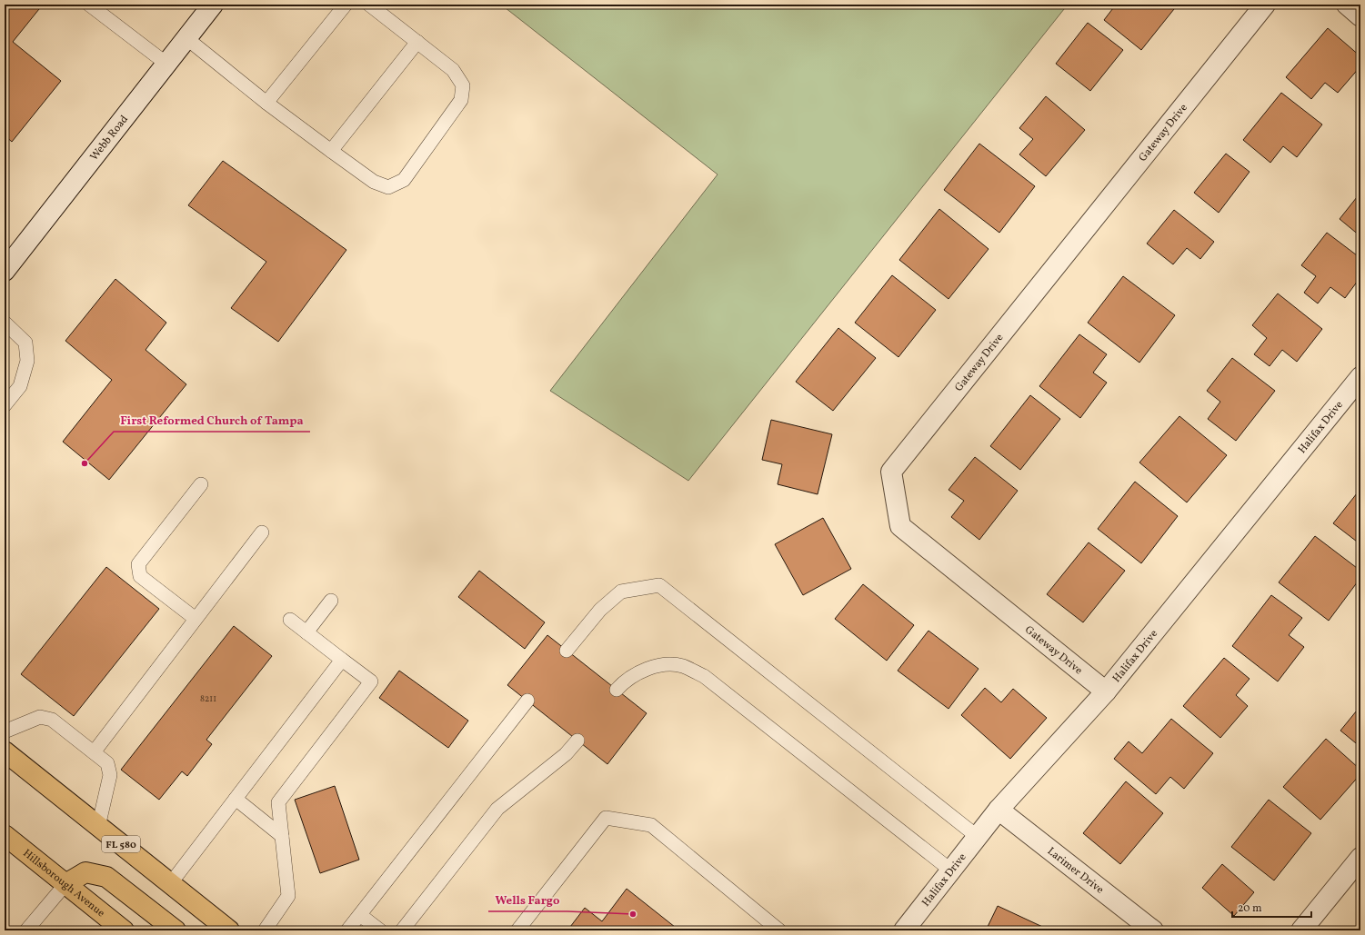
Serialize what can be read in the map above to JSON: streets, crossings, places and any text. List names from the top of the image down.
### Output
{
  "streets": {
    "main road": ["FL 580", "Hillsborough Avenue"],
    "street": [
      "Gateway Drive",
      "Webb Road",
      "Halifax Drive",
      "Larimer Drive"
    ]
  },
  "crossings": [
    ["Gateway Drive", "Halifax Drive"],
    ["Halifax Drive", "Larimer Drive"]
  ],
  "places": ["First Reformed Church of Tampa", "Wells Fargo"],
  "house_numbers": ["8211"],
  "scale_bar": "20 m"
}
